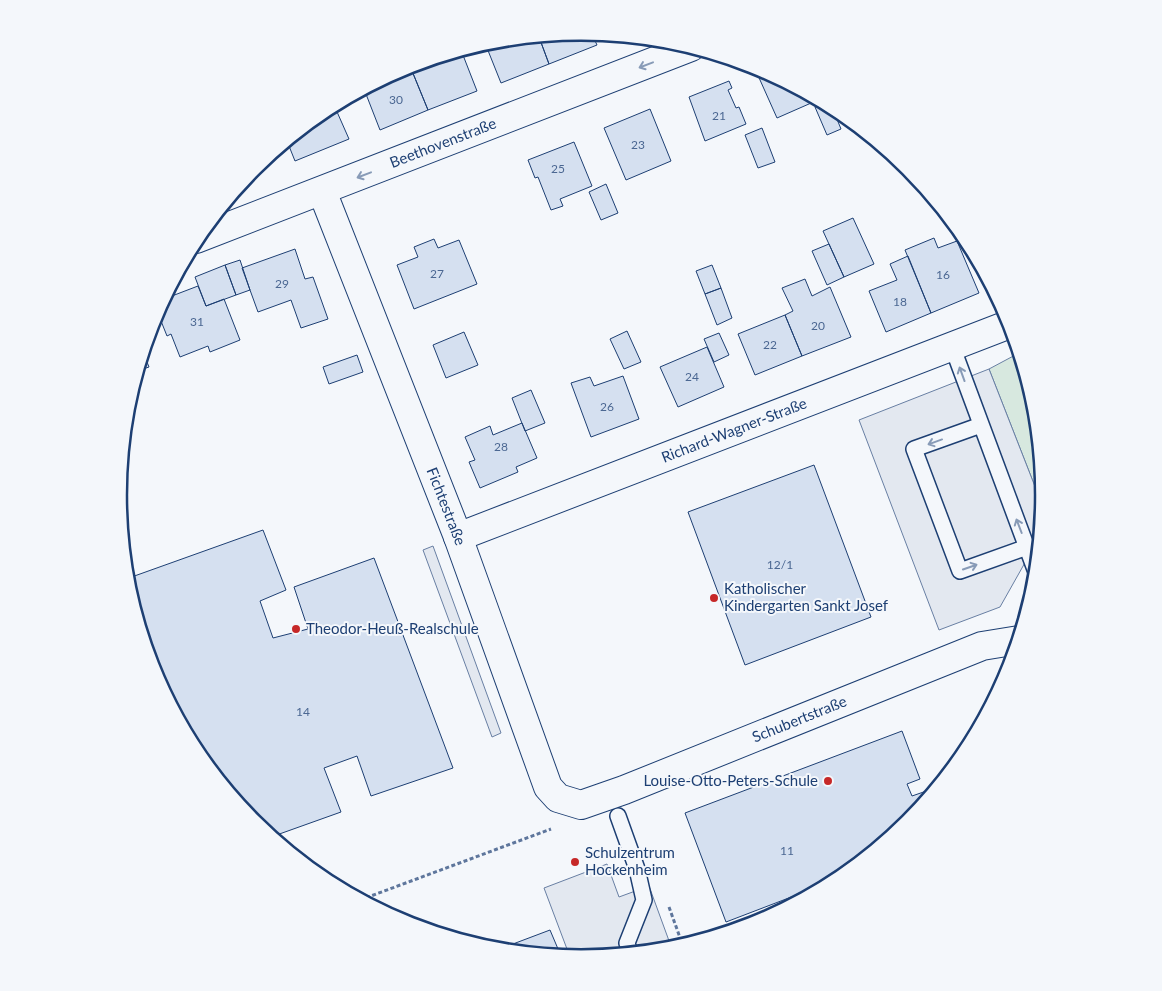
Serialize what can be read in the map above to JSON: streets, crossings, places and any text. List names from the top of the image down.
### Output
{
  "streets": {
    "street": [
      "Beethovenstraße",
      "Richard-Wagner-Straße",
      "Fichtestraße",
      "Schubertstraße"
    ]
  },
  "crossings": [
    ["Beethovenstraße", "Fichtestraße"],
    ["Richard-Wagner-Straße", "Fichtestraße"],
    ["Fichtestraße", "Schubertstraße"]
  ],
  "one_way": ["Beethovenstraße"],
  "places": [
    "Katholischer Kindergarten Sankt Josef",
    "Theodor-Heuß-Realschule",
    "Louise-Otto-Peters-Schule",
    "Schulzentrum Hockenheim"
  ],
  "house_numbers": [
    "30",
    "21",
    "23",
    "25",
    "27",
    "16",
    "29",
    "18",
    "31",
    "20",
    "22",
    "24",
    "26",
    "28",
    "12/1",
    "14",
    "11"
  ]
}
